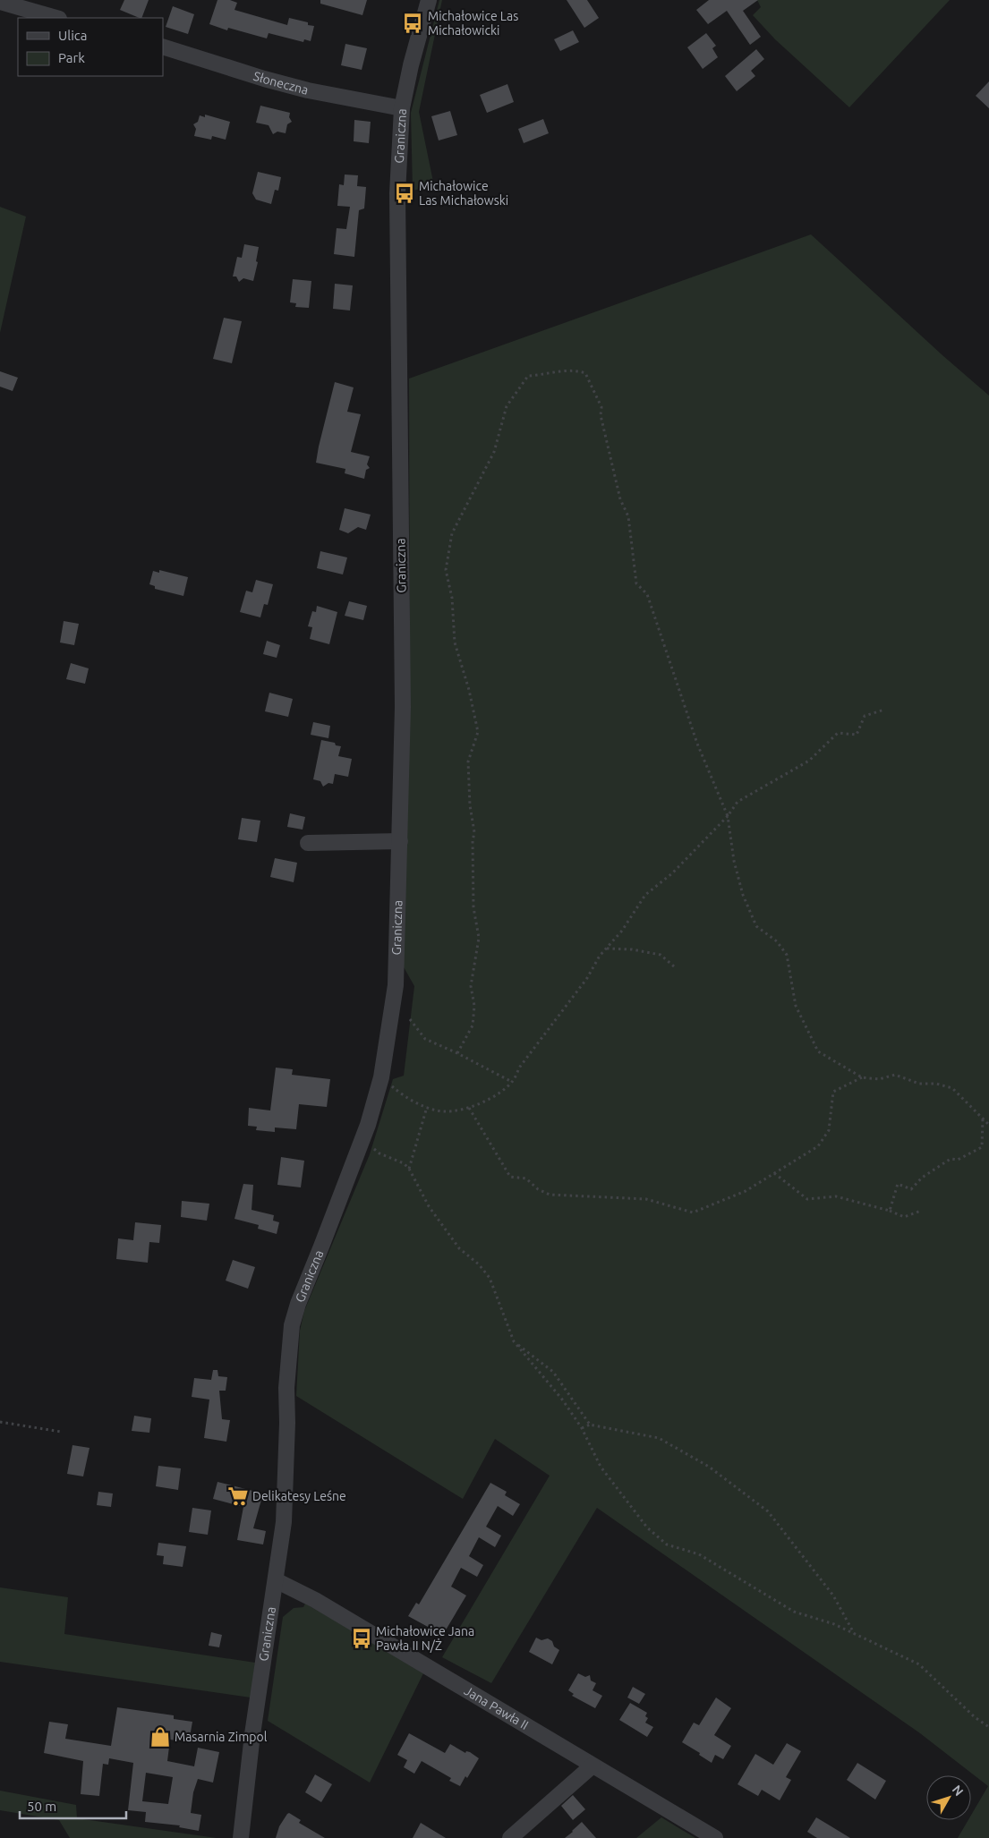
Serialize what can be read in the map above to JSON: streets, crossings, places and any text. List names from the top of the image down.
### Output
{
  "streets": {
    "street": ["Słoneczna", "Graniczna", "Jana Pawła II"]
  },
  "crossings": [
    ["Słoneczna", "Graniczna"],
    ["Graniczna", "Jana Pawła II"]
  ],
  "places": {
    "bus stop": ["Michałowice Las Michałowicki", "Michałowice Las Michałowski", "Michałowice Jana Pawła II N/Ż"],
    "supermarket": ["Delikatesy Leśne"],
    "shop": ["Masarnia Zimpol"]
  },
  "legend": ["Ulica", "Park"],
  "scale_bar": "50 m",
  "north": "top right"
}
